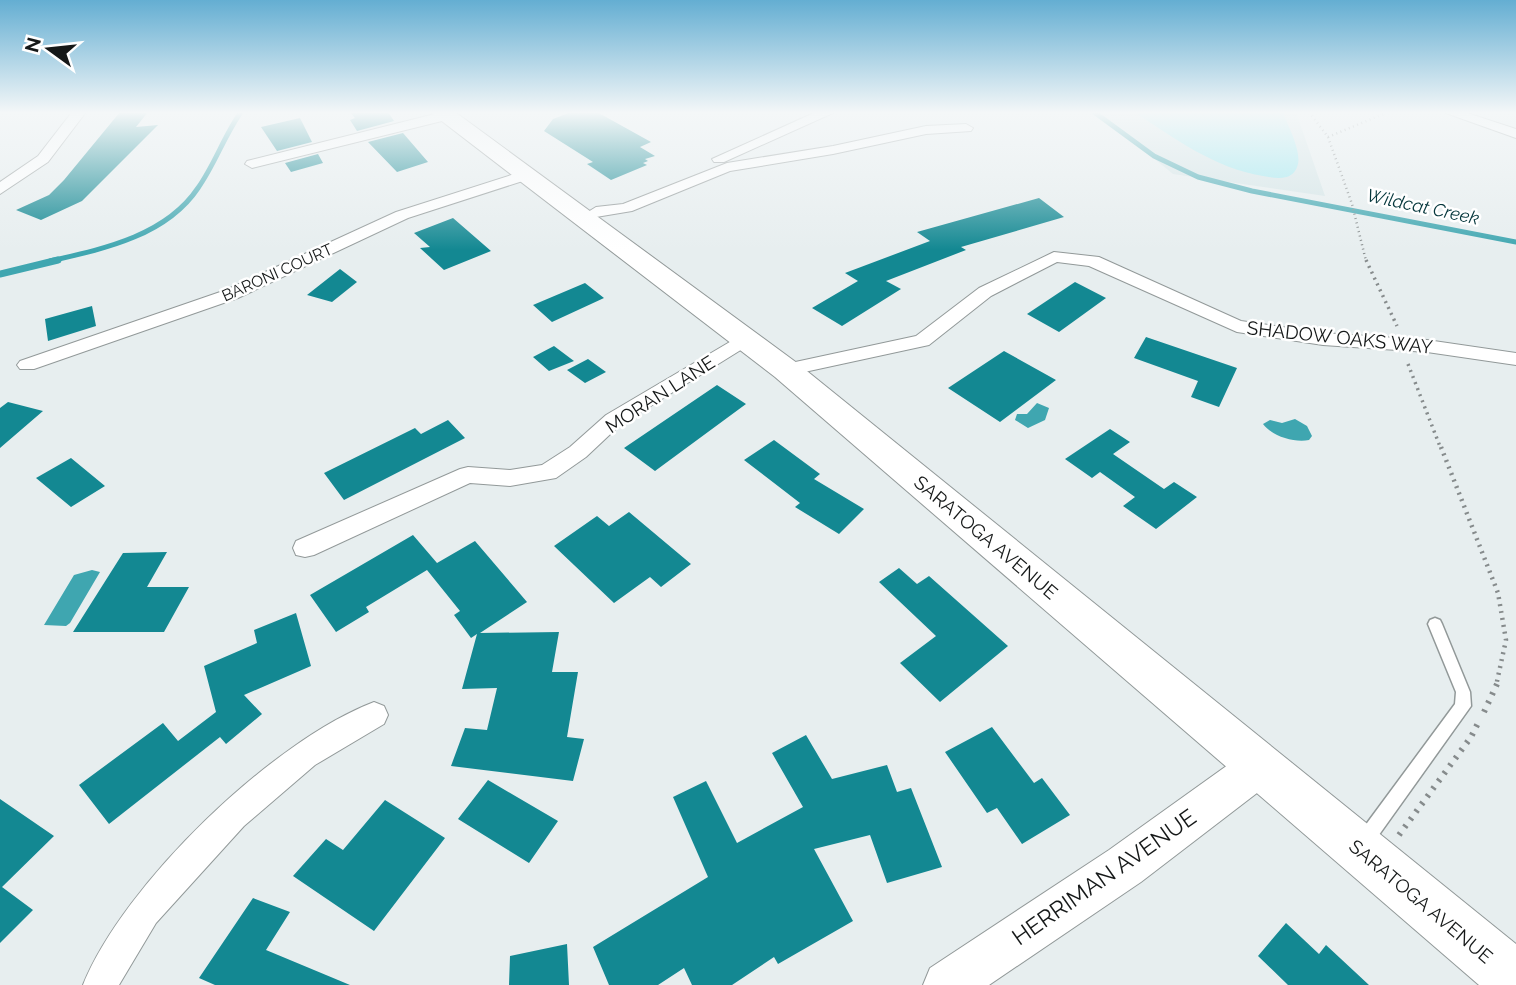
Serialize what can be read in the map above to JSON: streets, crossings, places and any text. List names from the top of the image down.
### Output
{
  "streets": {
    "main road": ["SARATOGA AVENUE"],
    "street": [
      "BARONI COURT",
      "SHADOW OAKS WAY",
      "MORAN LANE",
      "HERRIMAN AVENUE"
    ]
  },
  "crossings": [
    ["BARONI COURT", "SARATOGA AVENUE"],
    ["SHADOW OAKS WAY", "SARATOGA AVENUE"],
    ["MORAN LANE", "SARATOGA AVENUE"],
    ["SARATOGA AVENUE", "HERRIMAN AVENUE"]
  ],
  "water": ["Wildcat Creek"],
  "north": "left"
}
